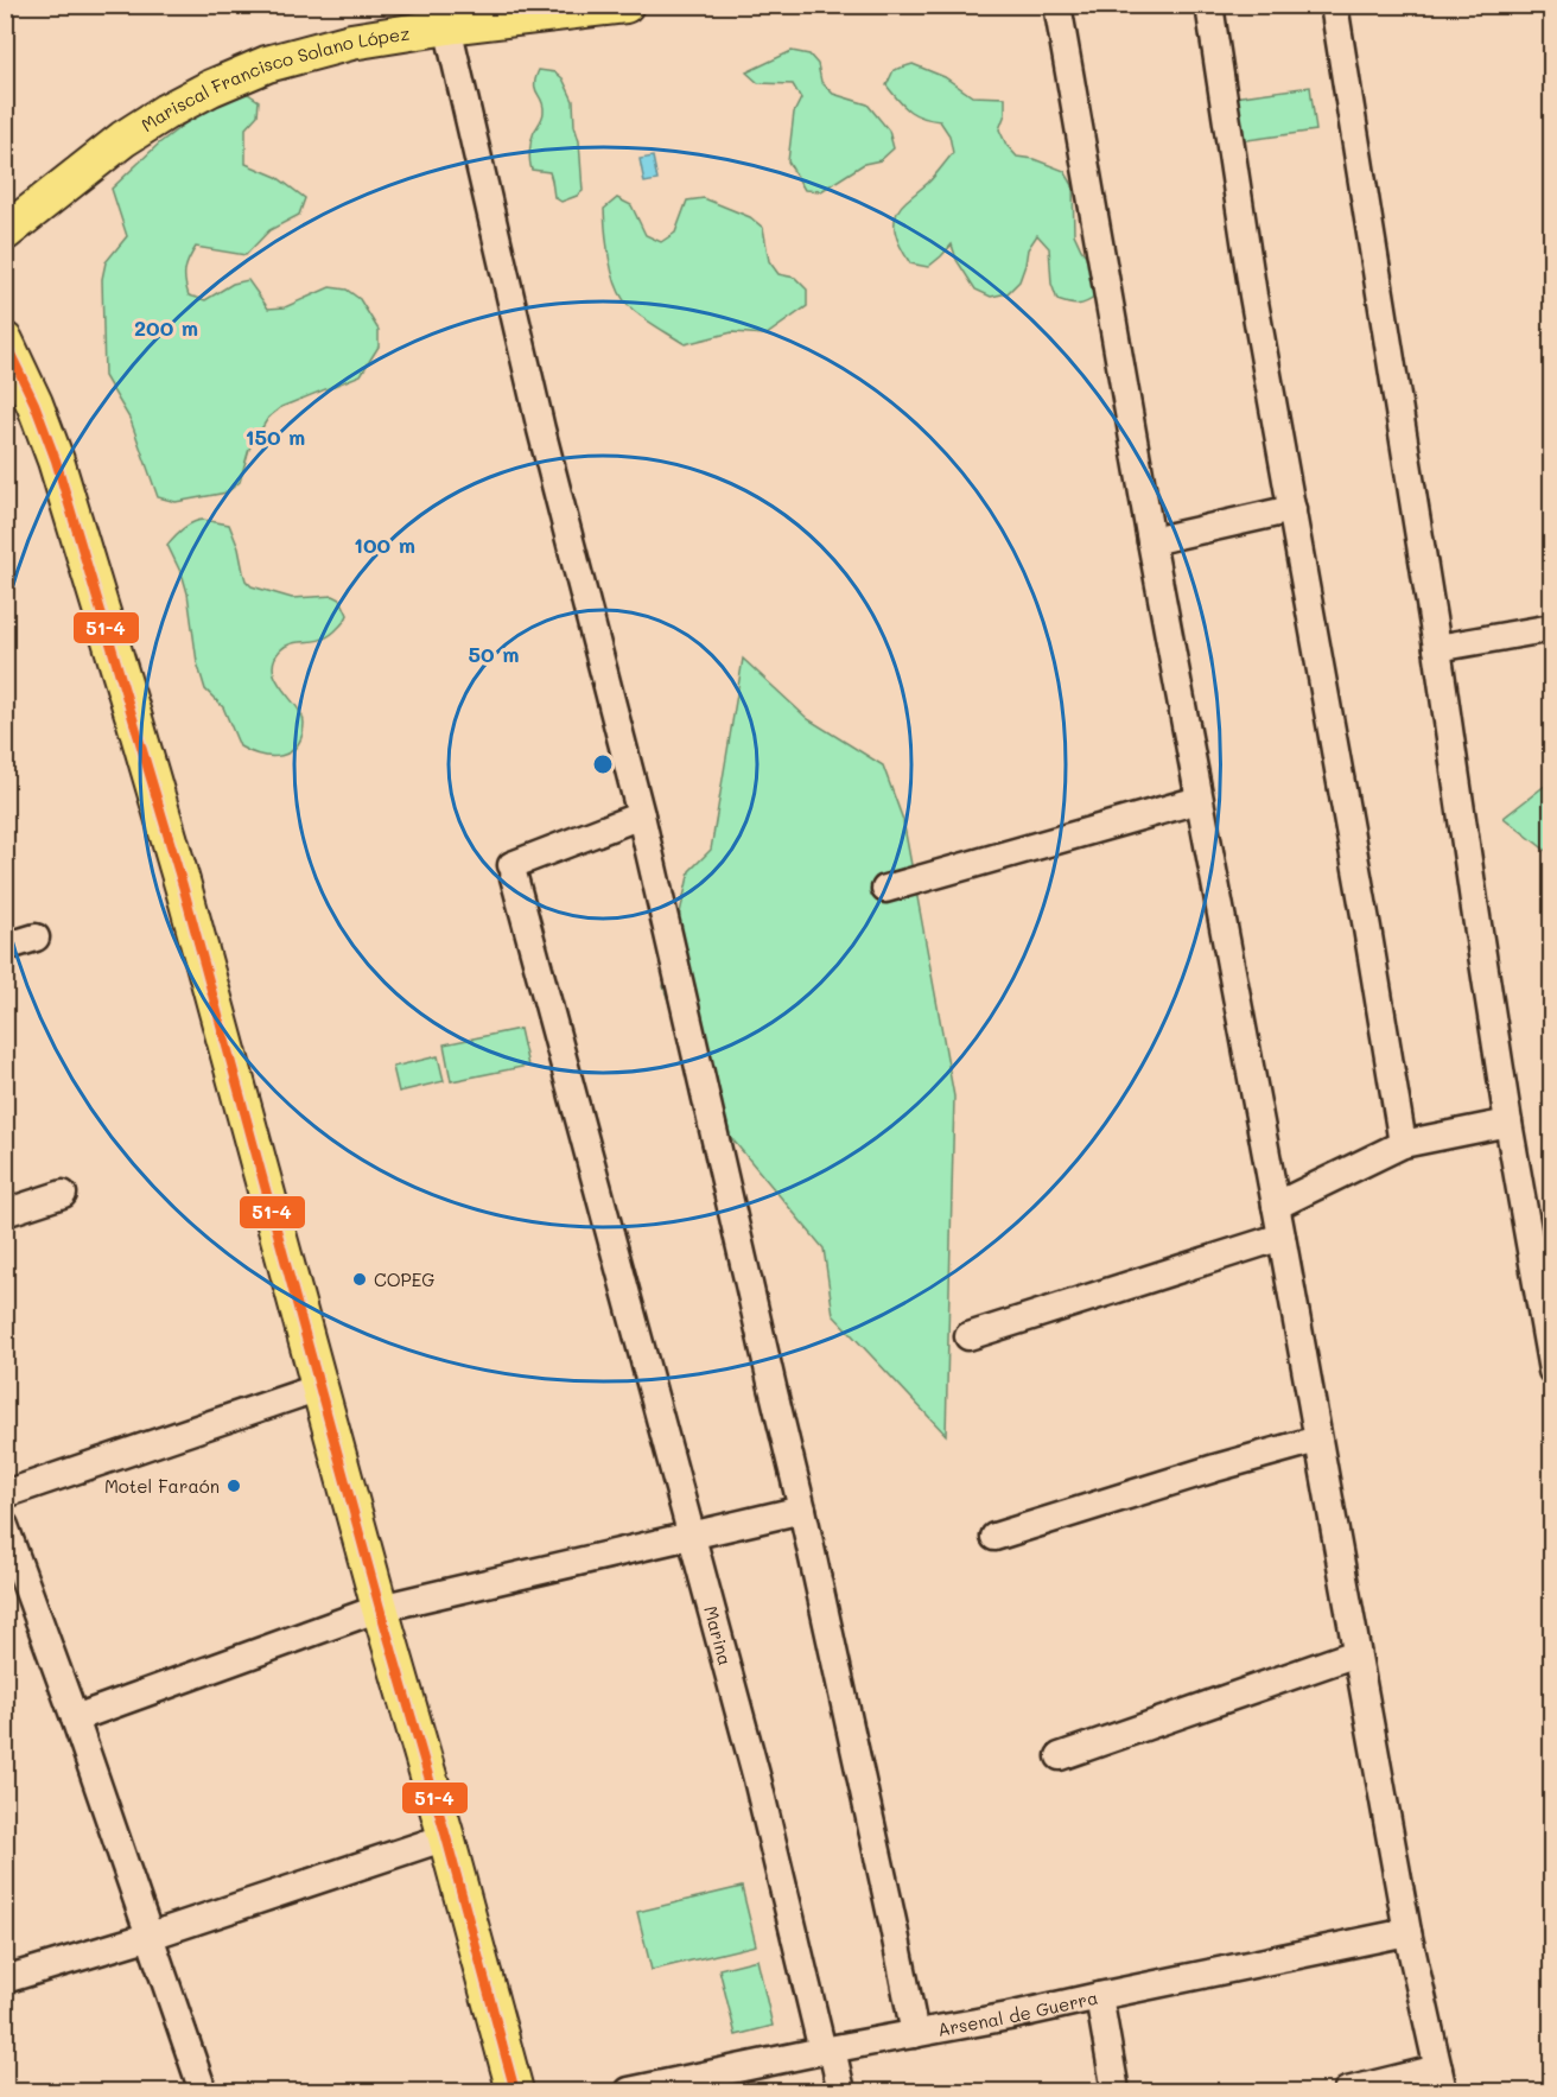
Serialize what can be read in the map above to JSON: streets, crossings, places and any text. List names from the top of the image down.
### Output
{
  "streets": {
    "main road": ["Mariscal Francisco Solano López"],
    "street": ["Marina", "Arsenal de Guerra"]
  },
  "crossings": [
    ["Marina", "Arsenal de Guerra"]
  ],
  "places": ["COPEG", "Motel Faraón"],
  "lines": ["transit line 51-4"],
  "rings": [
    "200 m",
    "150 m",
    "100 m",
    "50 m"
  ]
}
